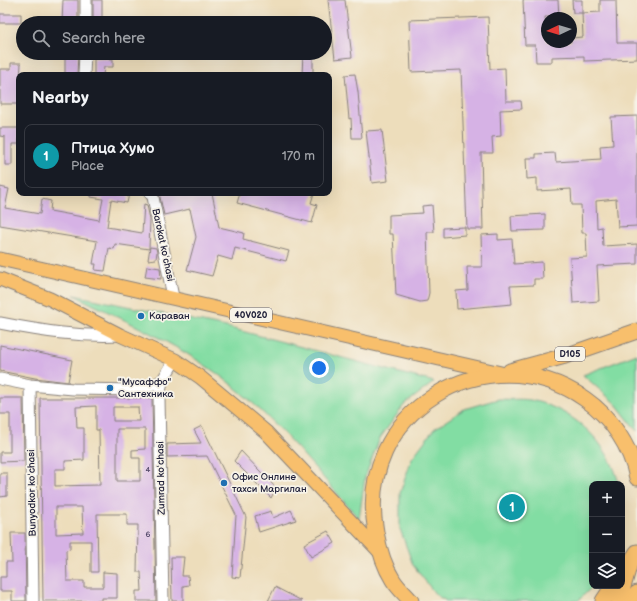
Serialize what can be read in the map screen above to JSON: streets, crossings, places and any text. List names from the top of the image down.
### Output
{
  "streets": {
    "highway": ["D105"],
    "main road": ["40V020"],
    "street": ["Barokat koʻchasi", "Zumrad koʻchasi", "Bunyodkor koʻchasi"]
  },
  "crossings": [
    ["Barokat koʻchasi", "40V020"],
    ["40V020", "D105"]
  ],
  "places": ["Караван", "\"Мусаффо\" Сантехника", "Офис Онлине тахси Маргилан"],
  "house_numbers": ["4", "6"],
  "north": "left",
  "page": {
    "search": "Search here",
    "heading": "Nearby",
    "list": [
      {
        "mark": "1",
        "name": "Птица Хумо",
        "note": "Place",
        "value": "170 m"
      }
    ],
    "map_buttons": ["+", "−"],
    "pins": "1"
  }
}
